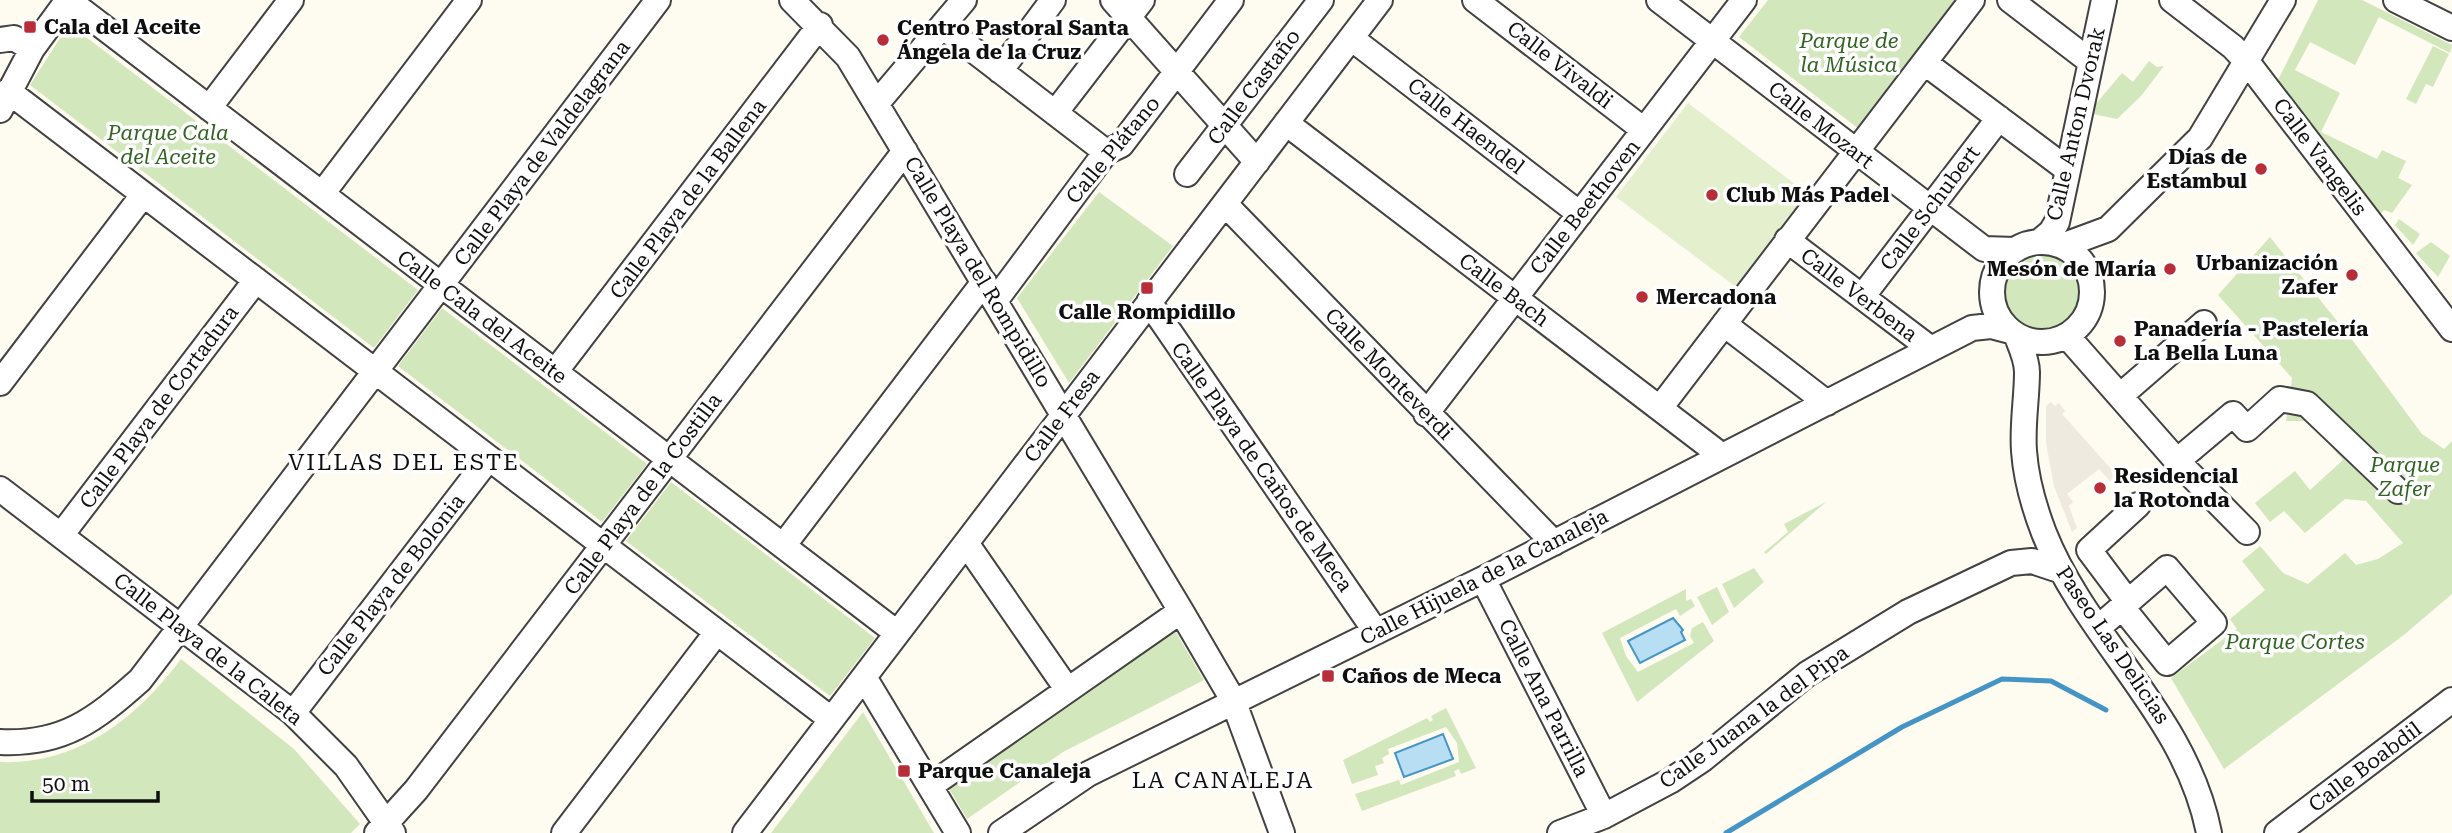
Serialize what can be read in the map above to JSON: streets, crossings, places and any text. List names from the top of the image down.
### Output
{
  "streets": {
    "street": [
      "Calle Vivaldi",
      "Calle Castaño",
      "Calle Anton Dvorak",
      "Calle Mozart",
      "Calle Haendel",
      "Calle Plátano",
      "Calle Playa de Valdelagrana",
      "Calle Vangelis",
      "Calle Playa de la Ballena",
      "Calle Beethoven",
      "Calle Schubert",
      "Calle Playa del Rompidillo",
      "Calle Bach",
      "Calle Verbena",
      "Calle Cala del Aceite",
      "Calle Monteverdi",
      "Calle Playa de Cortadura",
      "Calle Fresa",
      "Calle Playa de Caños de Meca",
      "Calle Playa de la Costilla",
      "Calle Hijuela de la Canaleja",
      "Calle Playa de Bolonia",
      "Paseo Las Delicias",
      "Calle Playa de la Caleta",
      "Calle Ana Parrilla",
      "Calle Juana la del Pipa",
      "Calle Boabdil"
    ]
  },
  "crossings": [
    ["Calle Vivaldi", "Calle Beethoven"],
    ["Calle Anton Dvorak", "Calle Hijuela de la Canaleja"],
    ["Calle Anton Dvorak", "Paseo Las Delicias"],
    ["Calle Mozart", "Calle Beethoven"],
    ["Calle Mozart", "Calle Schubert"],
    ["Calle Haendel", "Calle Beethoven"],
    ["Calle Haendel", "Calle Fresa"],
    ["Calle Plátano", "Calle Playa del Rompidillo"],
    ["Calle Plátano", "Calle Cala del Aceite"],
    ["Calle Playa de Valdelagrana", "Calle Cala del Aceite"],
    ["Calle Playa de Valdelagrana", "Calle Playa de la Caleta"],
    ["Calle Playa de la Ballena", "Calle Playa del Rompidillo"],
    ["Calle Playa de la Ballena", "Calle Cala del Aceite"],
    ["Calle Beethoven", "Calle Bach"],
    ["Calle Beethoven", "Calle Monteverdi"],
    ["Calle Schubert", "Calle Verbena"],
    ["Calle Playa del Rompidillo", "Calle Fresa"],
    ["Calle Playa del Rompidillo", "Calle Playa de la Costilla"],
    ["Calle Playa del Rompidillo", "Calle Hijuela de la Canaleja"],
    ["Calle Bach", "Calle Fresa"],
    ["Calle Bach", "Calle Hijuela de la Canaleja"],
    ["Calle Verbena", "Calle Hijuela de la Canaleja"],
    ["Calle Cala del Aceite", "Calle Fresa"],
    ["Calle Cala del Aceite", "Calle Playa de la Costilla"],
    ["Calle Monteverdi", "Calle Fresa"],
    ["Calle Monteverdi", "Calle Hijuela de la Canaleja"],
    ["Calle Playa de Cortadura", "Calle Playa de la Caleta"],
    ["Calle Fresa", "Calle Playa de Caños de Meca"],
    ["Calle Playa de Caños de Meca", "Calle Hijuela de la Canaleja"],
    ["Calle Playa de la Costilla", "Calle Playa de la Caleta"],
    ["Calle Hijuela de la Canaleja", "Paseo Las Delicias"],
    ["Calle Hijuela de la Canaleja", "Calle Ana Parrilla"],
    ["Calle Playa de Bolonia", "Calle Playa de la Caleta"],
    ["Paseo Las Delicias", "Calle Juana la del Pipa"],
    ["Calle Ana Parrilla", "Calle Juana la del Pipa"]
  ],
  "districts": ["VILLAS DEL ESTE", "LA CANALEJA"],
  "parks": [
    "Parque de la Música",
    "Parque Cala del Aceite",
    "Parque Zafer",
    "Parque Cortes"
  ],
  "places": {
    "transit": [
      "Cala del Aceite",
      "Calle Rompidillo",
      "Caños de Meca",
      "Parque Canaleja"
    ],
    "other": [
      "Centro Pastoral Santa Ángela de la Cruz",
      "Días de Estambul",
      "Club Más Padel",
      "Mesón de María",
      "Urbanización Zafer",
      "Mercadona",
      "Panadería - Pastelería La Bella Luna",
      "Residencial la Rotonda"
    ]
  },
  "scale_bar": "50 m"
}
